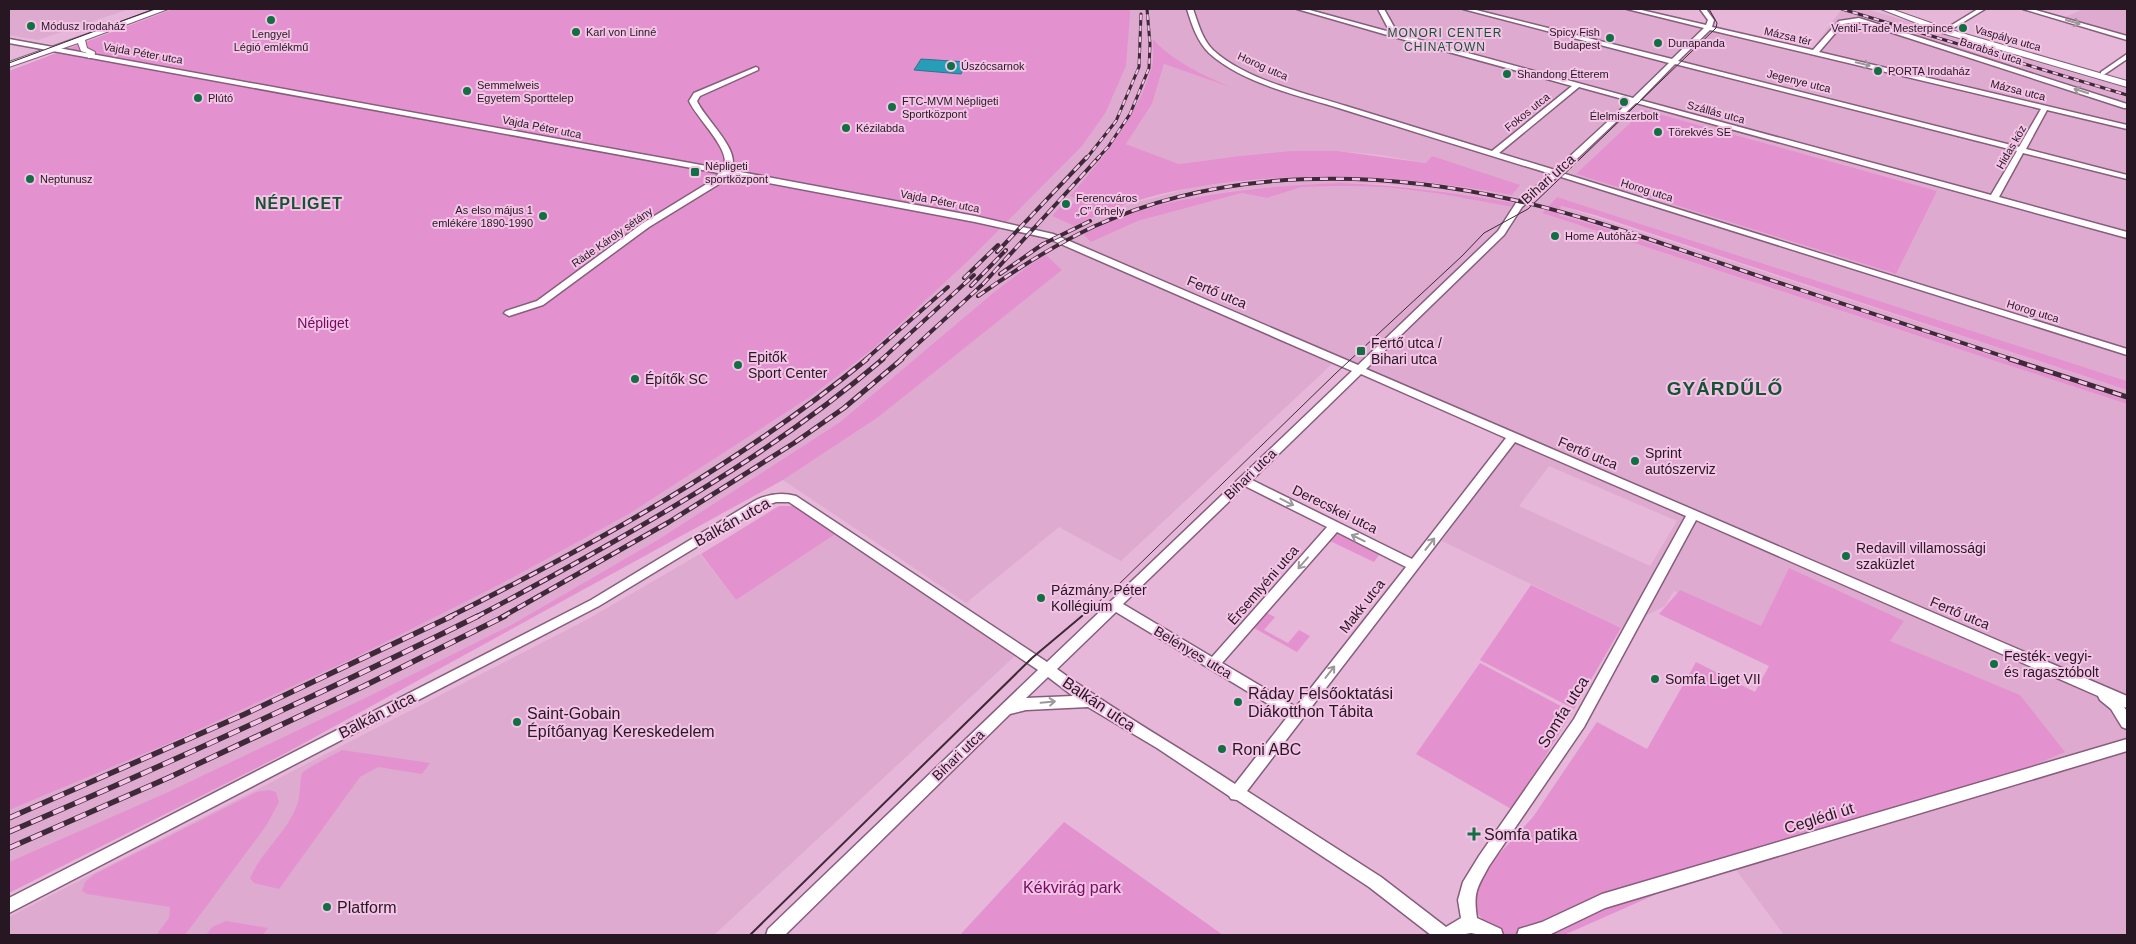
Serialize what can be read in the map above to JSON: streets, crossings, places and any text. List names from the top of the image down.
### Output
{
  "streets": {
    "main road": ["Vaspálya utca"],
    "street": [
      "Mázsa tér",
      "Barabás utca",
      "Vajda Péter utca",
      "Horog utca",
      "Jegenye utca",
      "Mázsa utca",
      "Fokos utca",
      "Szállás utca",
      "Hidas köz",
      "Bihari utca",
      "Räde Károly sétány",
      "Fertő utca",
      "Derecskei utca",
      "Balkán utca",
      "Érsemlyéni utca",
      "Makk utca",
      "Belényes utca",
      "Somfa utca",
      "Ceglédi út"
    ]
  },
  "crossings": [
    ["Mázsa tér", "Barabás utca"],
    ["Mázsa tér", "Mázsa utca"],
    ["Mázsa tér", "Bihari utca"],
    ["Vajda Péter utca", "Räde Károly sétány"],
    ["Vajda Péter utca", "Fertő utca"],
    ["Horog utca", "Fokos utca"],
    ["Horog utca", "Bihari utca"],
    ["Jegenye utca", "Hidas köz"],
    ["Jegenye utca", "Bihari utca"],
    ["Mázsa utca", "Hidas köz"],
    ["Fokos utca", "Szállás utca"],
    ["Szállás utca", "Hidas köz"],
    ["Szállás utca", "Bihari utca"],
    ["Bihari utca", "Fertő utca"],
    ["Bihari utca", "Derecskei utca"],
    ["Bihari utca", "Balkán utca"],
    ["Bihari utca", "Belényes utca"],
    ["Fertő utca", "Makk utca"],
    ["Fertő utca", "Somfa utca"],
    ["Derecskei utca", "Érsemlyéni utca"],
    ["Derecskei utca", "Makk utca"],
    ["Balkán utca", "Makk utca"],
    ["Érsemlyéni utca", "Belényes utca"],
    ["Makk utca", "Belényes utca"]
  ],
  "one_way": ["Mázsa utca", "Érsemlyéni utca", "Makk utca"],
  "districts": ["MONORI CENTER CHINATOWN", "NÉPLIGET", "GYÁRDŰLŐ"],
  "parks": ["Népliget", "Kékvirág park"],
  "places": {
    "other": [
      "Lengyel Légió emlékmű",
      "Módusz Irodaház",
      "Ventil-Trade Mesterpince",
      "Karl von Linné",
      "Spicy Fish Budapest",
      "Dunapanda",
      "Úszócsarnok",
      "PORTA Irodaház",
      "Shandong Étterem",
      "Semmelweis Egyetem Sporttelep",
      "Plútó",
      "Élelmiszerbolt",
      "FTC-MVM Népligeti Sportközpont",
      "Kézilabda",
      "Törekvés SE",
      "Neptunusz",
      "Ferencváros „C” őrhely",
      "As elso május 1 emlékére 1890-1990",
      "Home Autóház",
      "Epitők Sport Center",
      "Építők SC",
      "Sprint autószerviz",
      "Redavill villamossági szaküzlet",
      "Pázmány Péter Kollégium",
      "Festék- vegyi- és ragasztóbolt",
      "Somfa Liget VII",
      "Ráday Felsőoktatási Diákotthon Tábita",
      "Saint-Gobain Építőanyag Kereskedelem",
      "Roni ABC",
      "Platform"
    ],
    "transit": ["Népligeti sportközpont", "Fertő utca / Bihari utca"],
    "health": ["Somfa patika"]
  }
}
